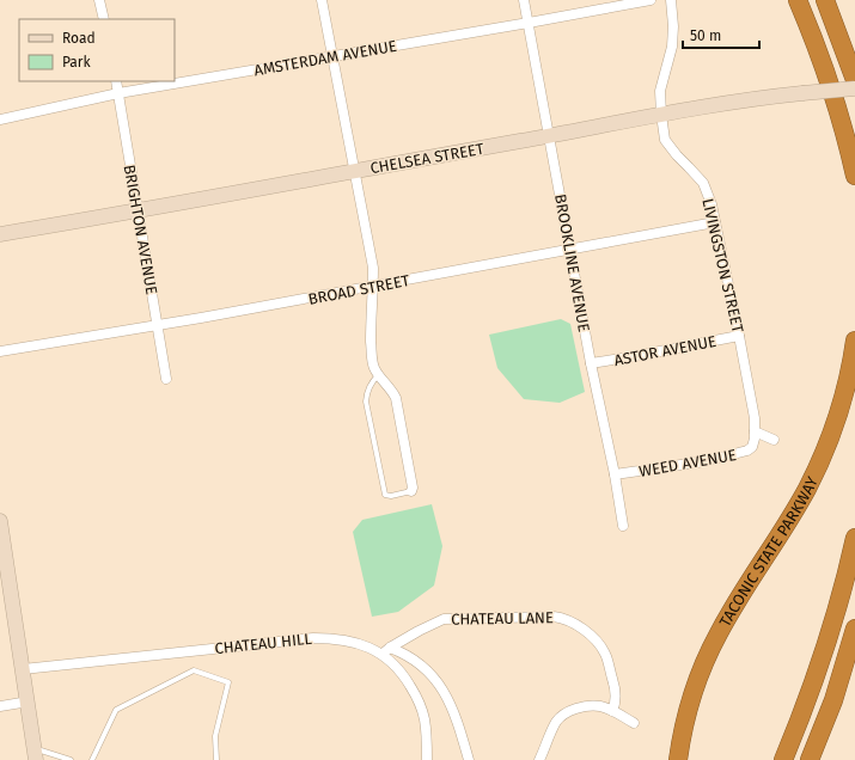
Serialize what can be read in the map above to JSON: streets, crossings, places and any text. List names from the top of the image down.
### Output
{
  "streets": {
    "highway": ["TACONIC STATE PARKWAY"],
    "street": [
      "AMSTERDAM AVENUE",
      "CHELSEA STREET",
      "BRIGHTON AVENUE",
      "BROOKLINE AVENUE",
      "LIVINGSTON STREET",
      "BROAD STREET",
      "ASTOR AVENUE",
      "WEED AVENUE",
      "CHATEAU LANE",
      "CHATEAU HILL"
    ]
  },
  "crossings": [
    ["AMSTERDAM AVENUE", "BRIGHTON AVENUE"],
    ["AMSTERDAM AVENUE", "BROOKLINE AVENUE"],
    ["CHELSEA STREET", "BRIGHTON AVENUE"],
    ["CHELSEA STREET", "BROOKLINE AVENUE"],
    ["CHELSEA STREET", "LIVINGSTON STREET"],
    ["BRIGHTON AVENUE", "BROAD STREET"],
    ["BROOKLINE AVENUE", "BROAD STREET"],
    ["BROOKLINE AVENUE", "ASTOR AVENUE"],
    ["BROOKLINE AVENUE", "WEED AVENUE"],
    ["LIVINGSTON STREET", "BROAD STREET"],
    ["LIVINGSTON STREET", "ASTOR AVENUE"],
    ["LIVINGSTON STREET", "WEED AVENUE"],
    ["CHATEAU LANE", "CHATEAU HILL"]
  ],
  "legend": ["Road", "Park"],
  "scale_bar": "50 m"
}
